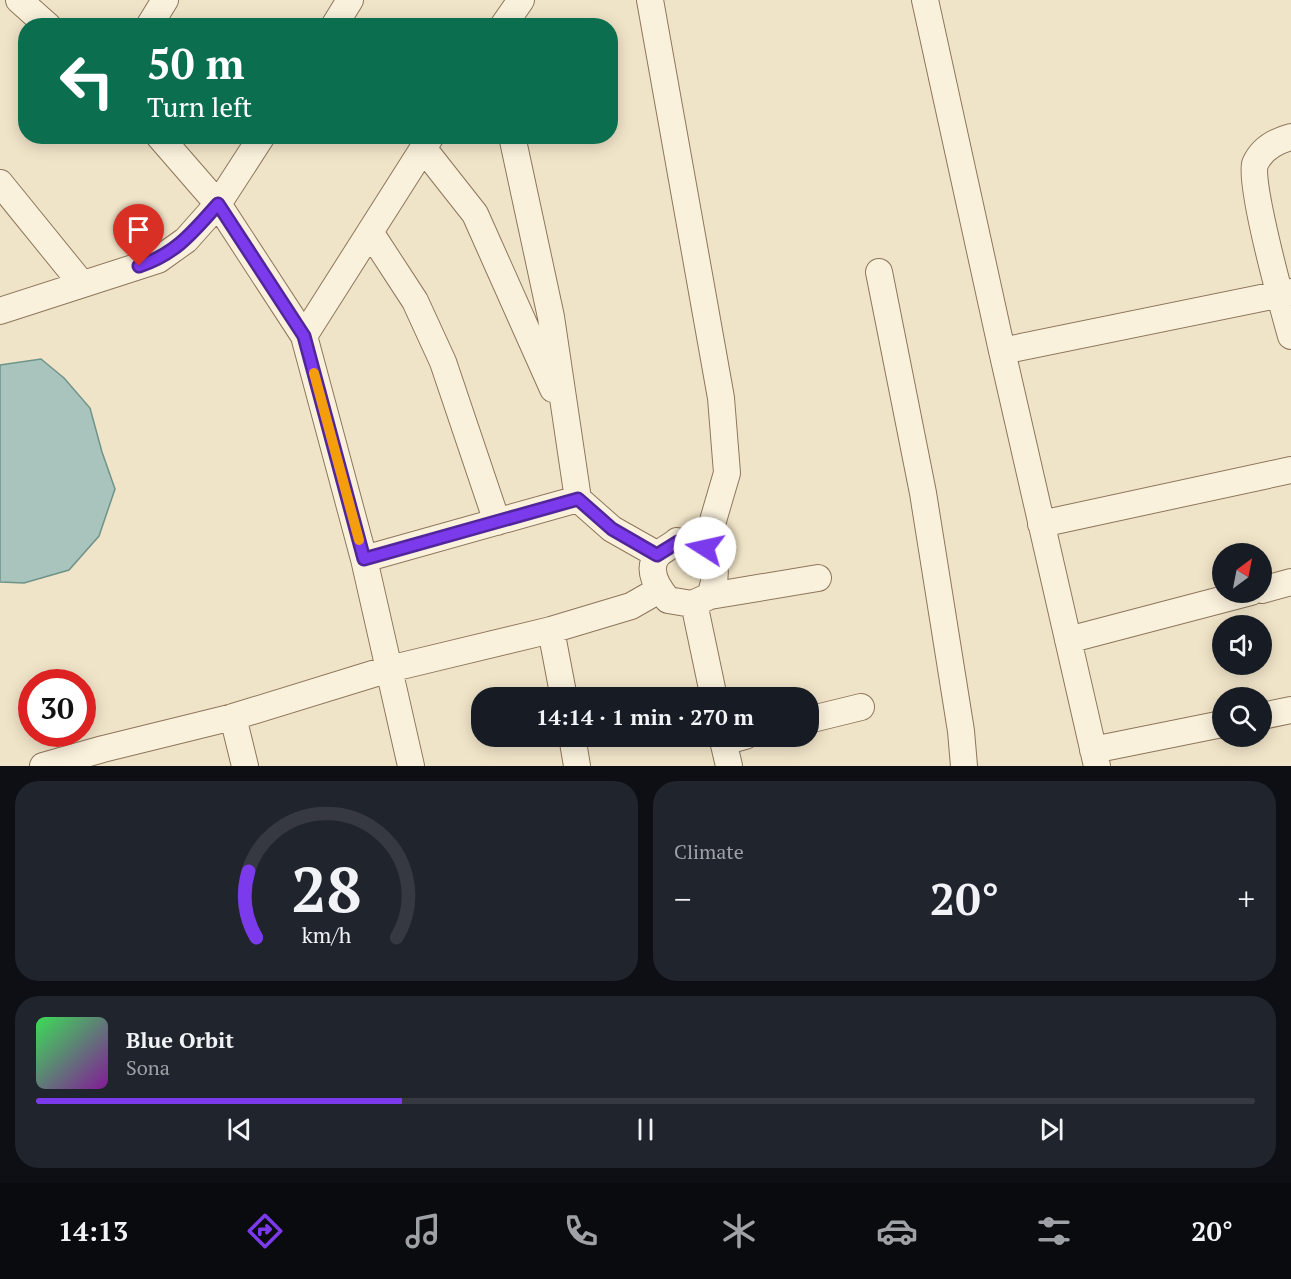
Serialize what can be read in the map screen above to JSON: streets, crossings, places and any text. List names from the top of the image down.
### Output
{
  "north": "top right",
  "page": {
    "turn": ["50 m", "Turn left"],
    "limit": "30",
    "trip": "14:14 · 1 min · 270 m",
    "tile": "Climate",
    "heat": ["−", "20°", "+"],
    "song": ["Blue Orbit", "Sona"],
    "tabs": ["14:13", "20°"],
    "gauge": ["28", "km/h"]
  }
}
